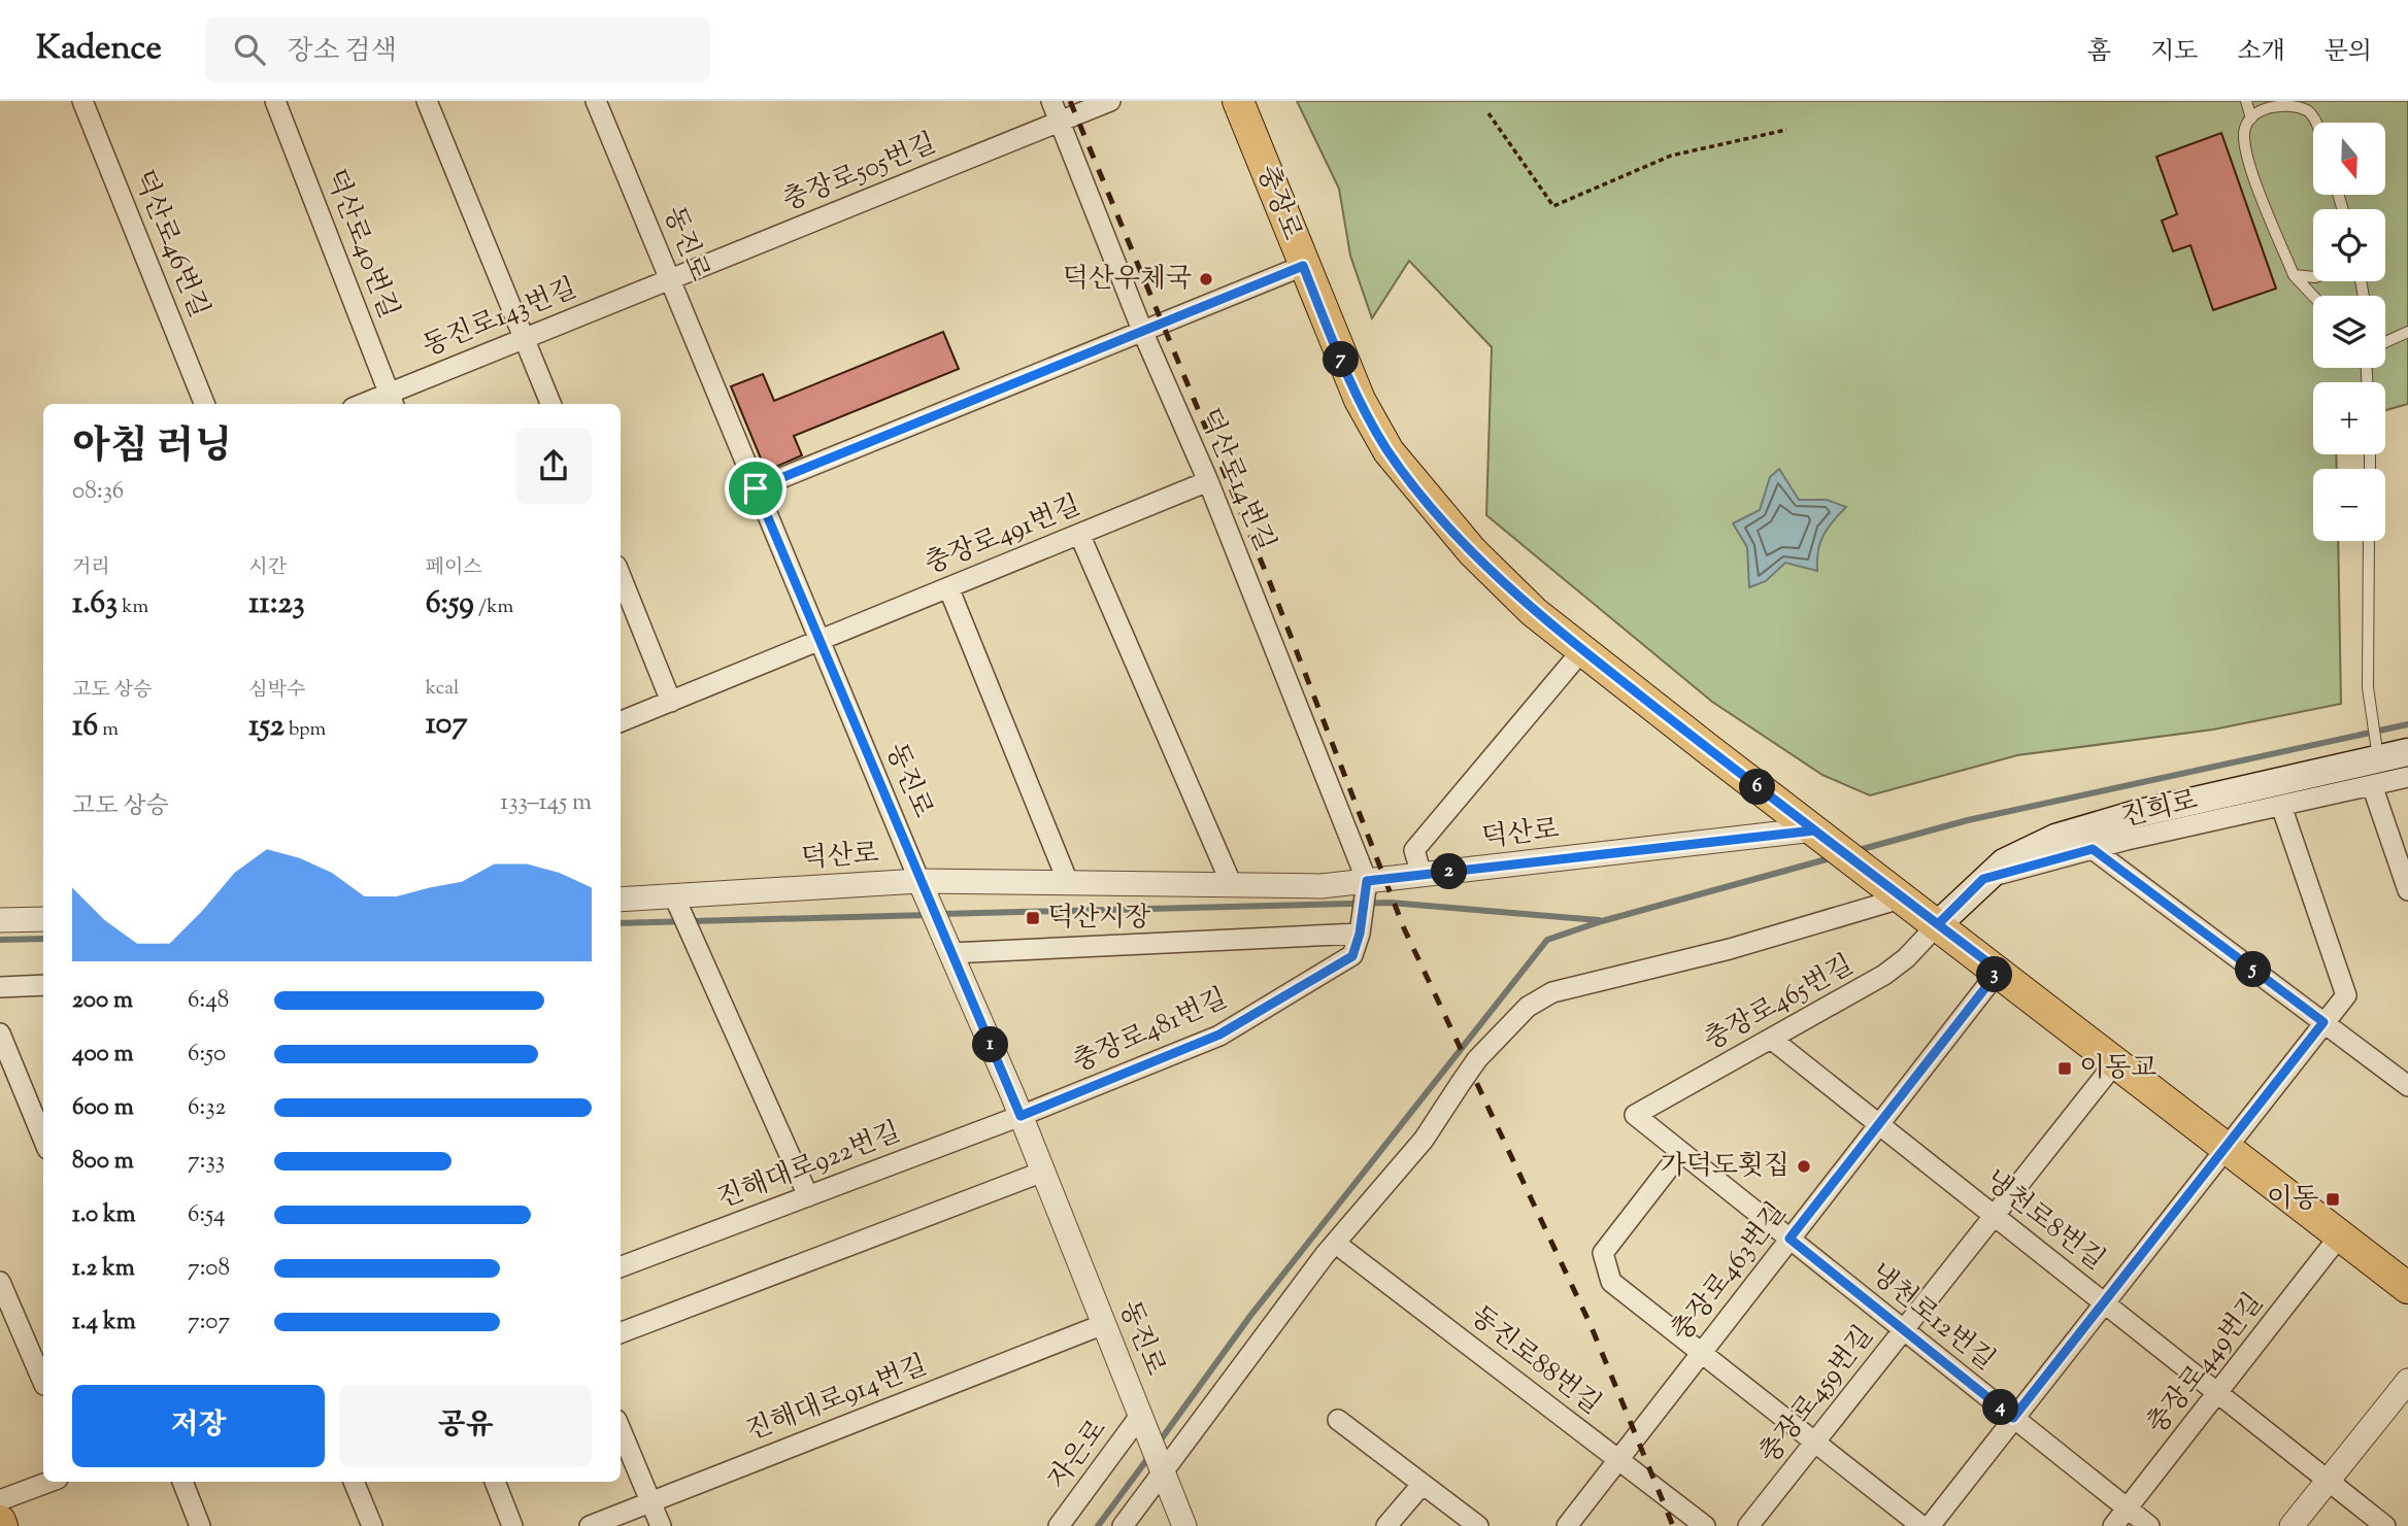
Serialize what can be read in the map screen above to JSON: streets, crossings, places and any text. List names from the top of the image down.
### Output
{
  "streets": {
    "main road": ["충장로", "진희로"],
    "street": [
      "충장로505번길",
      "덕산로46번길",
      "덕산로40번길",
      "동진로",
      "동진로143번길",
      "덕산로14번길",
      "충장로491번길",
      "덕산로",
      "충장로465번길",
      "충장로481번길",
      "진해대로922번길",
      "냉천로8번길",
      "충장로463번길",
      "냉천로12번길",
      "동진로88번길",
      "충장로449번길",
      "충장로459번길",
      "진해대로914번길",
      "자은로"
    ]
  },
  "crossings": [
    ["충장로505번길", "동진로"],
    ["충장로505번길", "동진로143번길"],
    ["충장로505번길", "덕산로14번길"],
    ["충장로", "덕산로"],
    ["덕산로40번길", "동진로143번길"],
    ["동진로", "동진로143번길"],
    ["동진로", "충장로491번길"],
    ["동진로", "덕산로"],
    ["동진로", "충장로481번길"],
    ["동진로", "진해대로922번길"],
    ["동진로", "진해대로914번길"],
    ["동진로", "자은로"],
    ["덕산로14번길", "충장로491번길"],
    ["덕산로14번길", "덕산로"],
    ["덕산로14번길", "충장로481번길"],
    ["진희로", "충장로465번길"],
    ["덕산로", "충장로481번길"],
    ["충장로465번길", "냉천로8번길"],
    ["충장로465번길", "냉천로12번길"],
    ["충장로481번길", "진해대로922번길"],
    ["냉천로8번길", "충장로463번길"],
    ["냉천로8번길", "충장로449번길"],
    ["냉천로8번길", "충장로459번길"],
    ["충장로463번길", "냉천로12번길"],
    ["충장로463번길", "동진로88번길"],
    ["냉천로12번길", "충장로449번길"],
    ["냉천로12번길", "충장로459번길"]
  ],
  "places": {
    "other": ["덕산우체국", "가덕도횟집"],
    "transit": ["덕산시장", "이동교", "이동"]
  },
  "north": "bottom",
  "page": {
    "header": "Kadence",
    "search": "장소 검색",
    "nav": [
      "홈",
      "지도",
      "소개",
      "문의"
    ],
    "map_buttons": ["+", "−"],
    "pins": [
      "7",
      "6",
      "2",
      "5",
      "3",
      "1",
      "4"
    ],
    "heading": ["아침 러닝", "08:36"],
    "stats": [
      ["거리", "1.63 km"],
      ["시간", "11:23"],
      ["페이스", "6:59 /km"],
      ["고도 상승", "16 m"],
      ["심박수", "152 bpm"],
      ["kcal", "107"]
    ],
    "chart": ["고도 상승", "133–145 m"],
    "list": [
      {
        "name": "200 m",
        "note": "6:48"
      },
      {
        "name": "400 m",
        "note": "6:50"
      },
      {
        "name": "600 m",
        "note": "6:32"
      },
      {
        "name": "800 m",
        "note": "7:33"
      },
      {
        "name": "1.0 km",
        "note": "6:54"
      },
      {
        "name": "1.2 km",
        "note": "7:08"
      },
      {
        "name": "1.4 km",
        "note": "7:07"
      }
    ],
    "buttons": ["저장", "공유"]
  }
}
